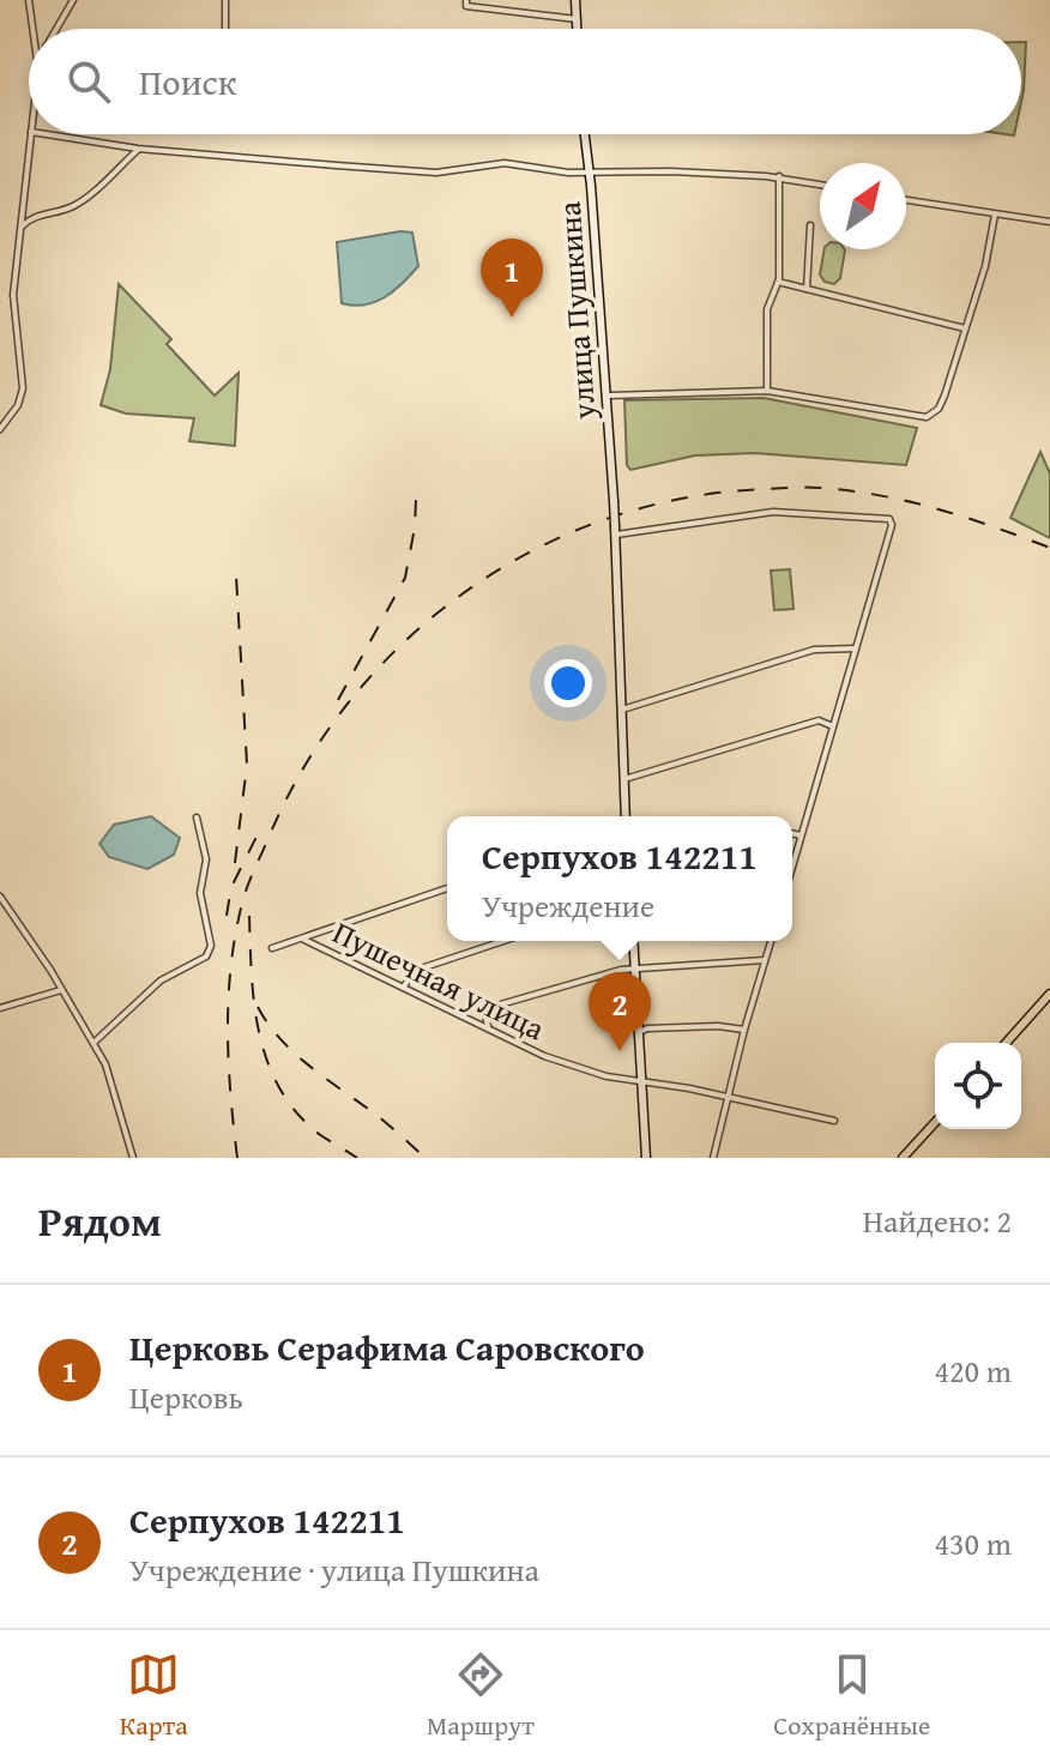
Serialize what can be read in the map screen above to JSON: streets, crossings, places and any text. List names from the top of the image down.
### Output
{
  "streets": {
    "street": ["улица Пушкина", "Пушечная улица"]
  },
  "north": "top right",
  "page": {
    "search": "Поиск",
    "pins": ["1", "2"],
    "popup": ["Серпухов 142211", "Учреждение"],
    "heading": ["Рядом", "Найдено: 2"],
    "list": [
      {
        "mark": "1",
        "name": "Церковь Серафима Саровского",
        "note": "Церковь",
        "value": "420 m"
      },
      {
        "mark": "2",
        "name": "Серпухов 142211",
        "note": "Учреждение · улица Пушкина",
        "value": "430 m"
      }
    ],
    "nav": ["Карта", "Маршрут", "Сохранённые"]
  }
}
